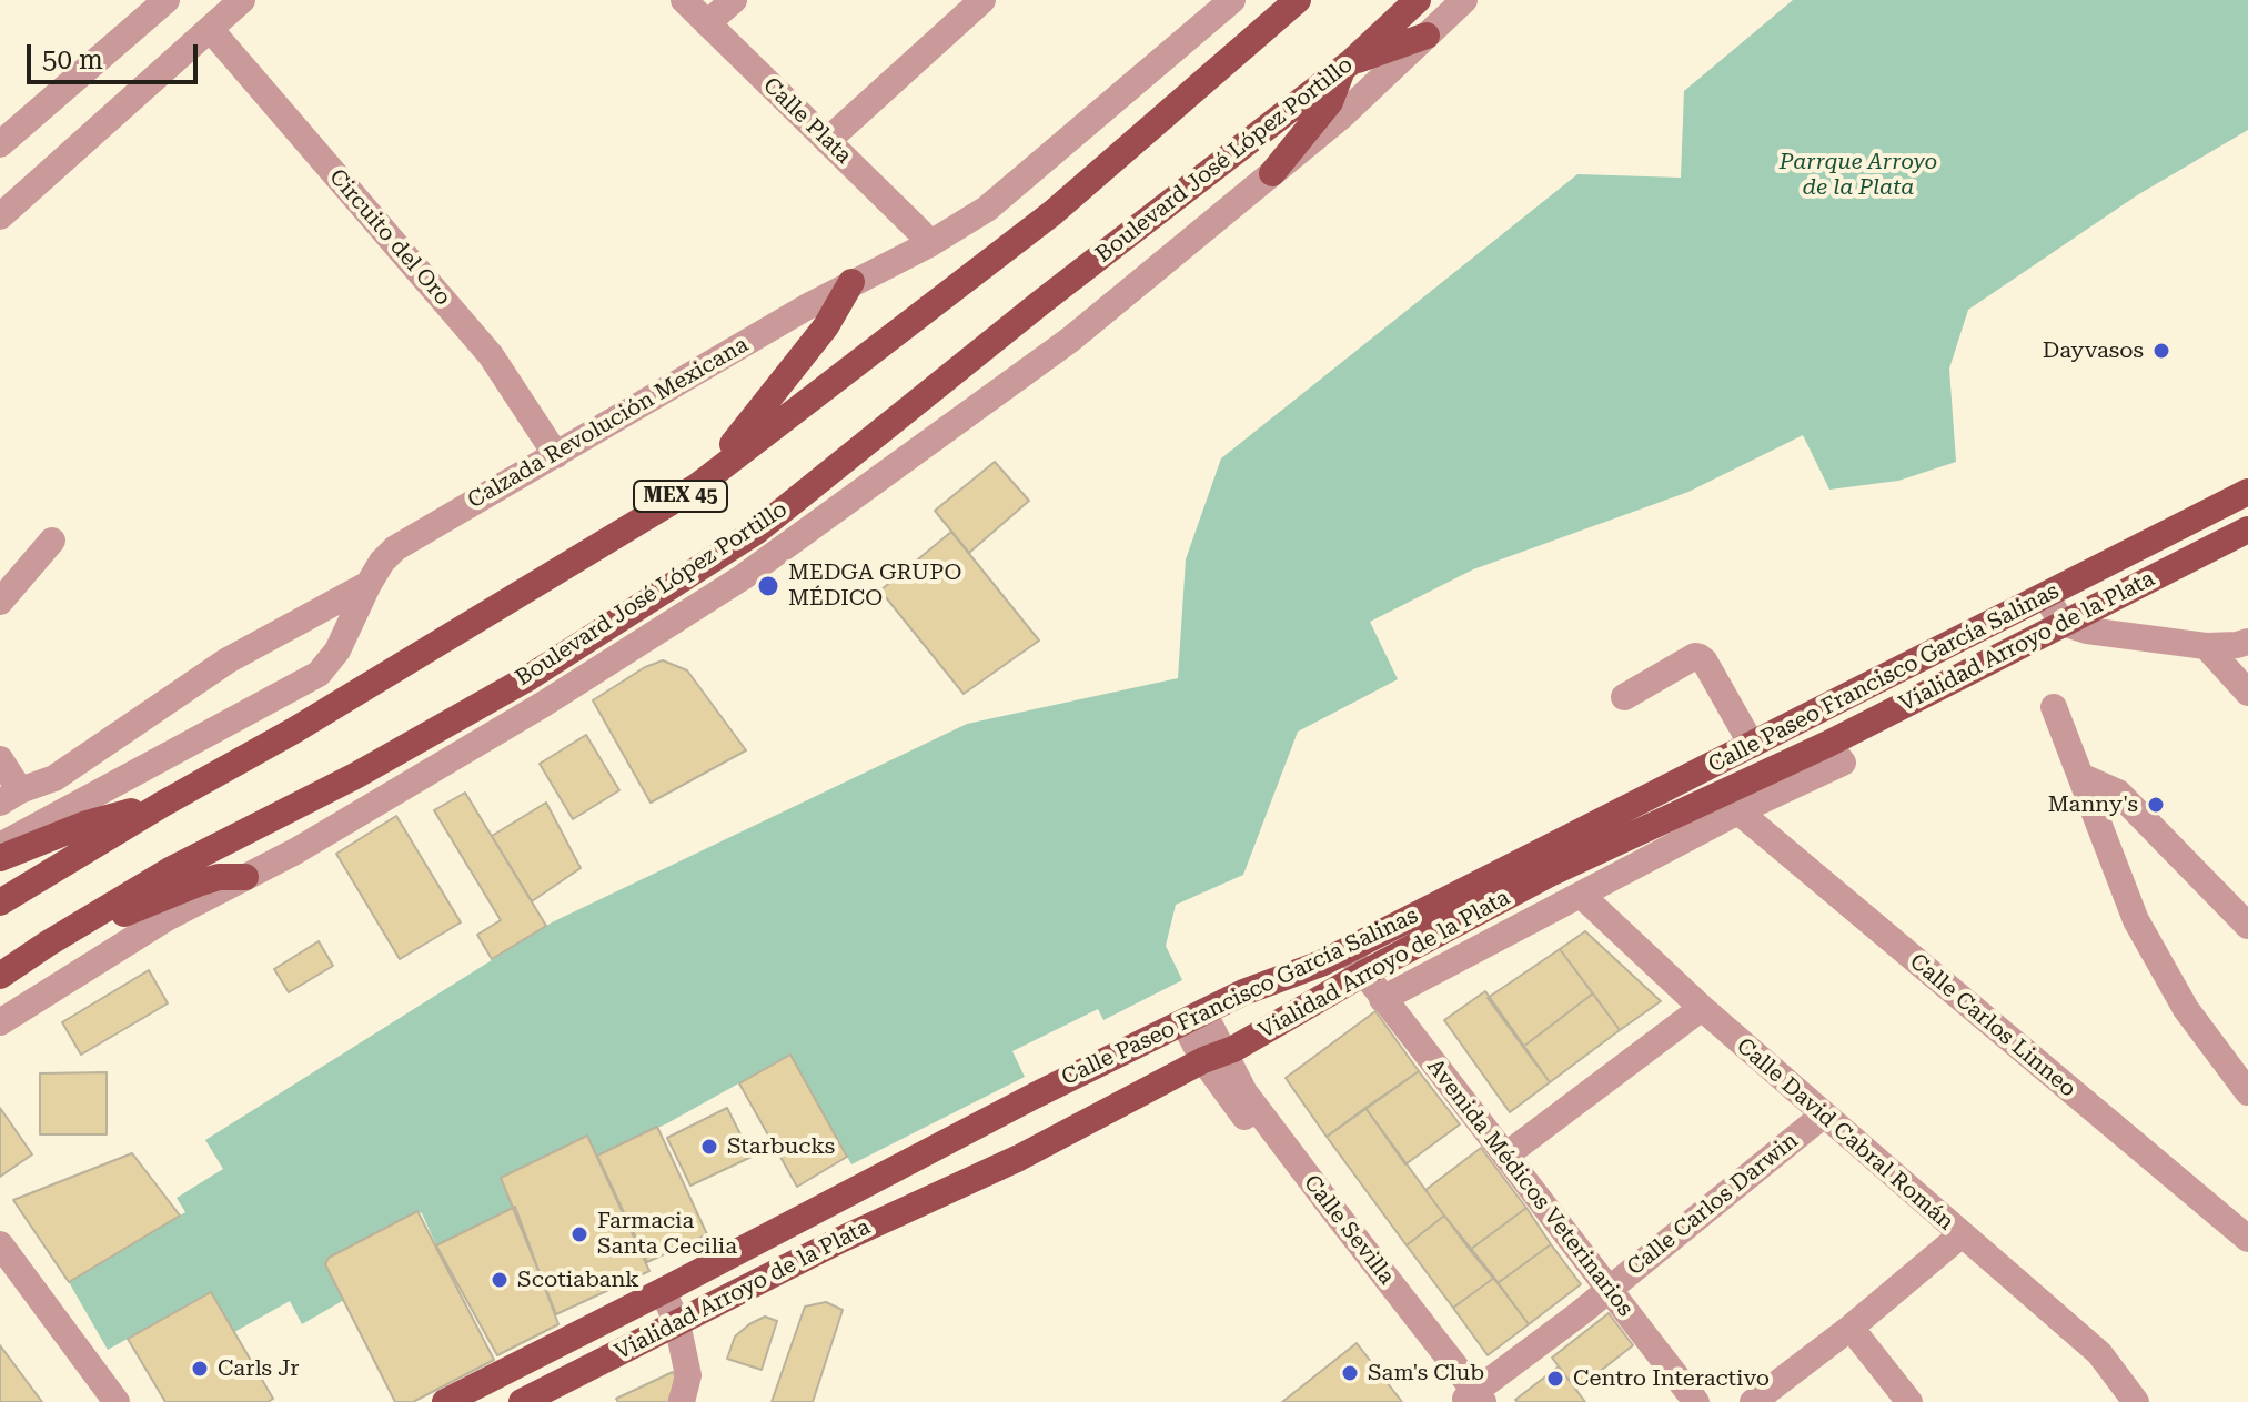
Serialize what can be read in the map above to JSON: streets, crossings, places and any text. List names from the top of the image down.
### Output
{
  "streets": {
    "main road": [
      "Boulevard José López Portillo",
      "MEX 45",
      "Vialidad Arroyo de la Plata",
      "Calle Paseo Francisco García Salinas"
    ],
    "street": [
      "Calle Plata",
      "Circuito del Oro",
      "Calzada Revolución Mexicana",
      "Calle Carlos Linneo",
      "Calle David Cabral Román",
      "Avenida Médicos Veterinarios",
      "Calle Carlos Darwin",
      "Calle Sevilla"
    ]
  },
  "crossings": [
    ["Calle Plata", "Calzada Revolución Mexicana"],
    ["Circuito del Oro", "Calzada Revolución Mexicana"],
    ["Vialidad Arroyo de la Plata", "Avenida Médicos Veterinarios"],
    ["Vialidad Arroyo de la Plata", "Calle Sevilla"],
    ["Calle Paseo Francisco García Salinas", "Avenida Médicos Veterinarios"],
    ["Calle Paseo Francisco García Salinas", "Calle Sevilla"],
    ["Calle David Cabral Román", "Calle Carlos Darwin"],
    ["Avenida Médicos Veterinarios", "Calle Carlos Darwin"],
    ["Calle Carlos Darwin", "Calle Sevilla"]
  ],
  "parks": ["Parrque Arroyo de la Plata"],
  "places": [
    "Dayvasos",
    "MEDGA GRUPO MÉDICO",
    "Manny's",
    "Starbucks",
    "Farmacia Santa Cecilia",
    "Scotiabank",
    "Carls Jr",
    "Sam's Club",
    "Centro Interactivo"
  ],
  "scale_bar": "50 m"
}
